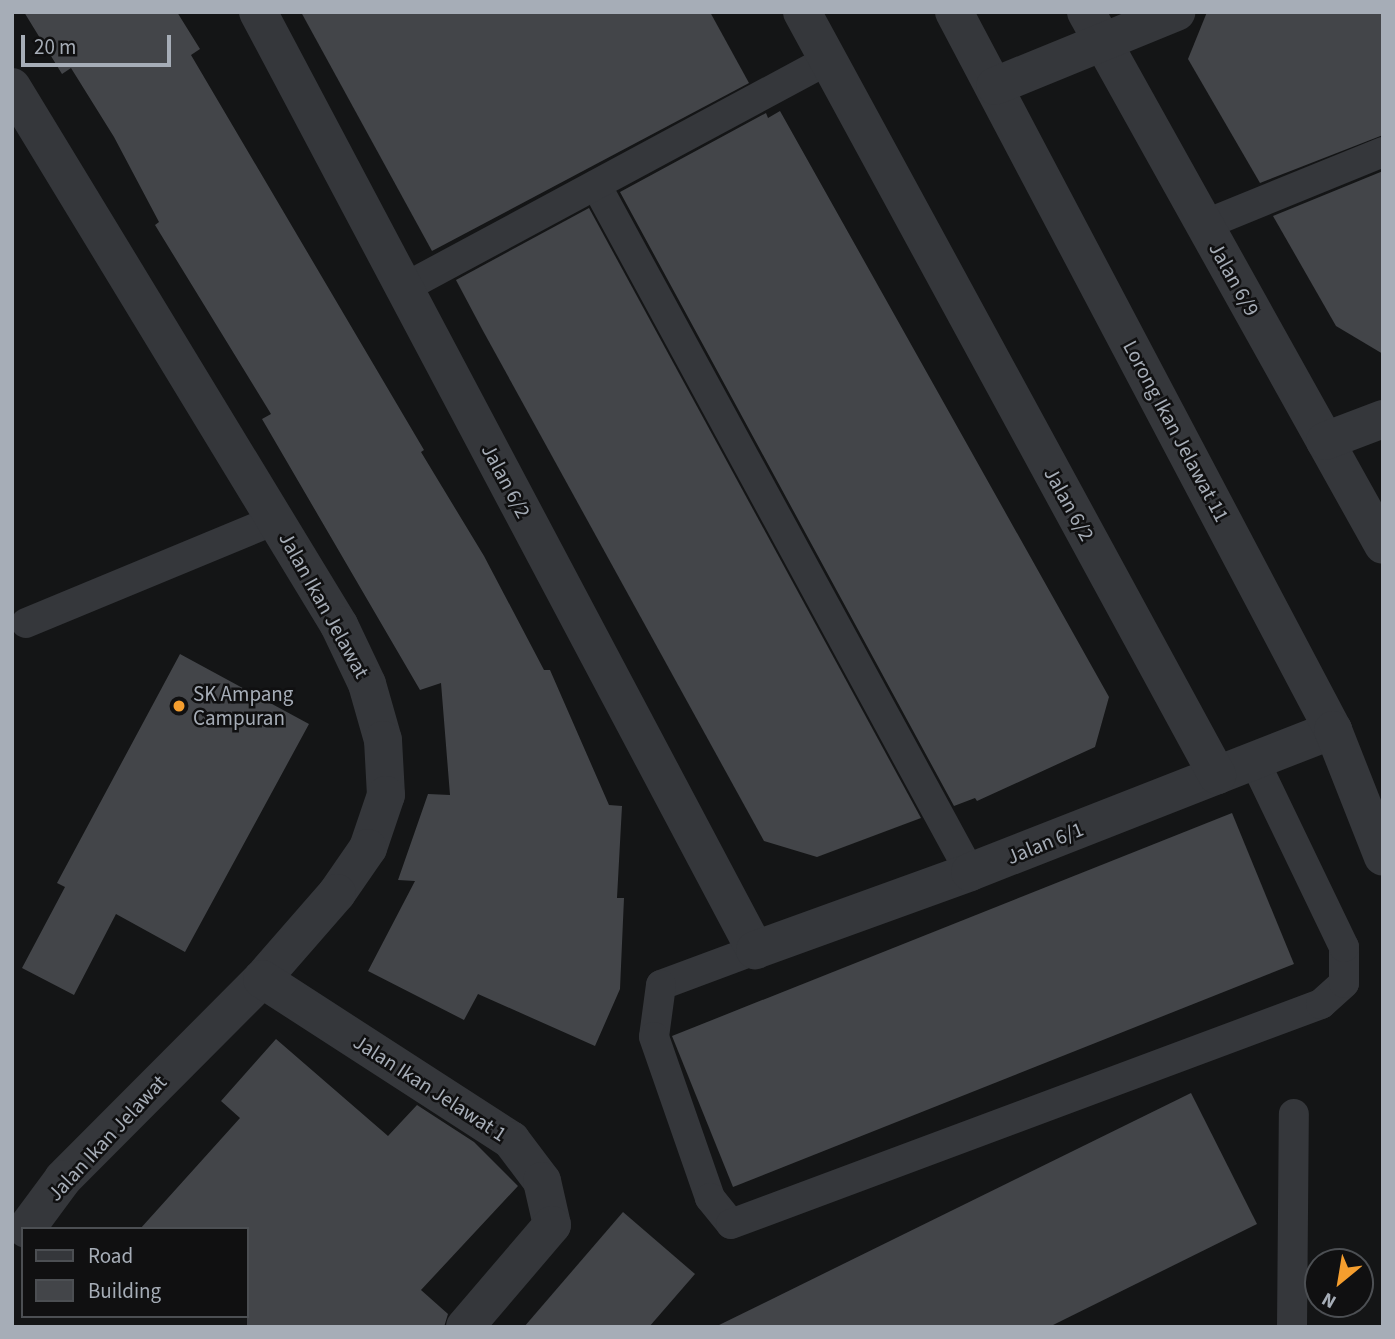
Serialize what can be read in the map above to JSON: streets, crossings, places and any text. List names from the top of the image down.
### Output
{
  "streets": {
    "street": [
      "Jalan 6/9",
      "Lorong Ikan Jelawat 11",
      "Jalan 6/2",
      "Jalan Ikan Jelawat",
      "Jalan 6/1",
      "Jalan Ikan Jelawat 1"
    ]
  },
  "crossings": [
    ["Lorong Ikan Jelawat 11", "Jalan 6/1"],
    ["Jalan 6/2", "Jalan 6/1"],
    ["Jalan Ikan Jelawat", "Jalan Ikan Jelawat 1"]
  ],
  "places": ["SK Ampang Campuran"],
  "legend": ["Road", "Building"],
  "scale_bar": "20 m",
  "north": "bottom left"
}
